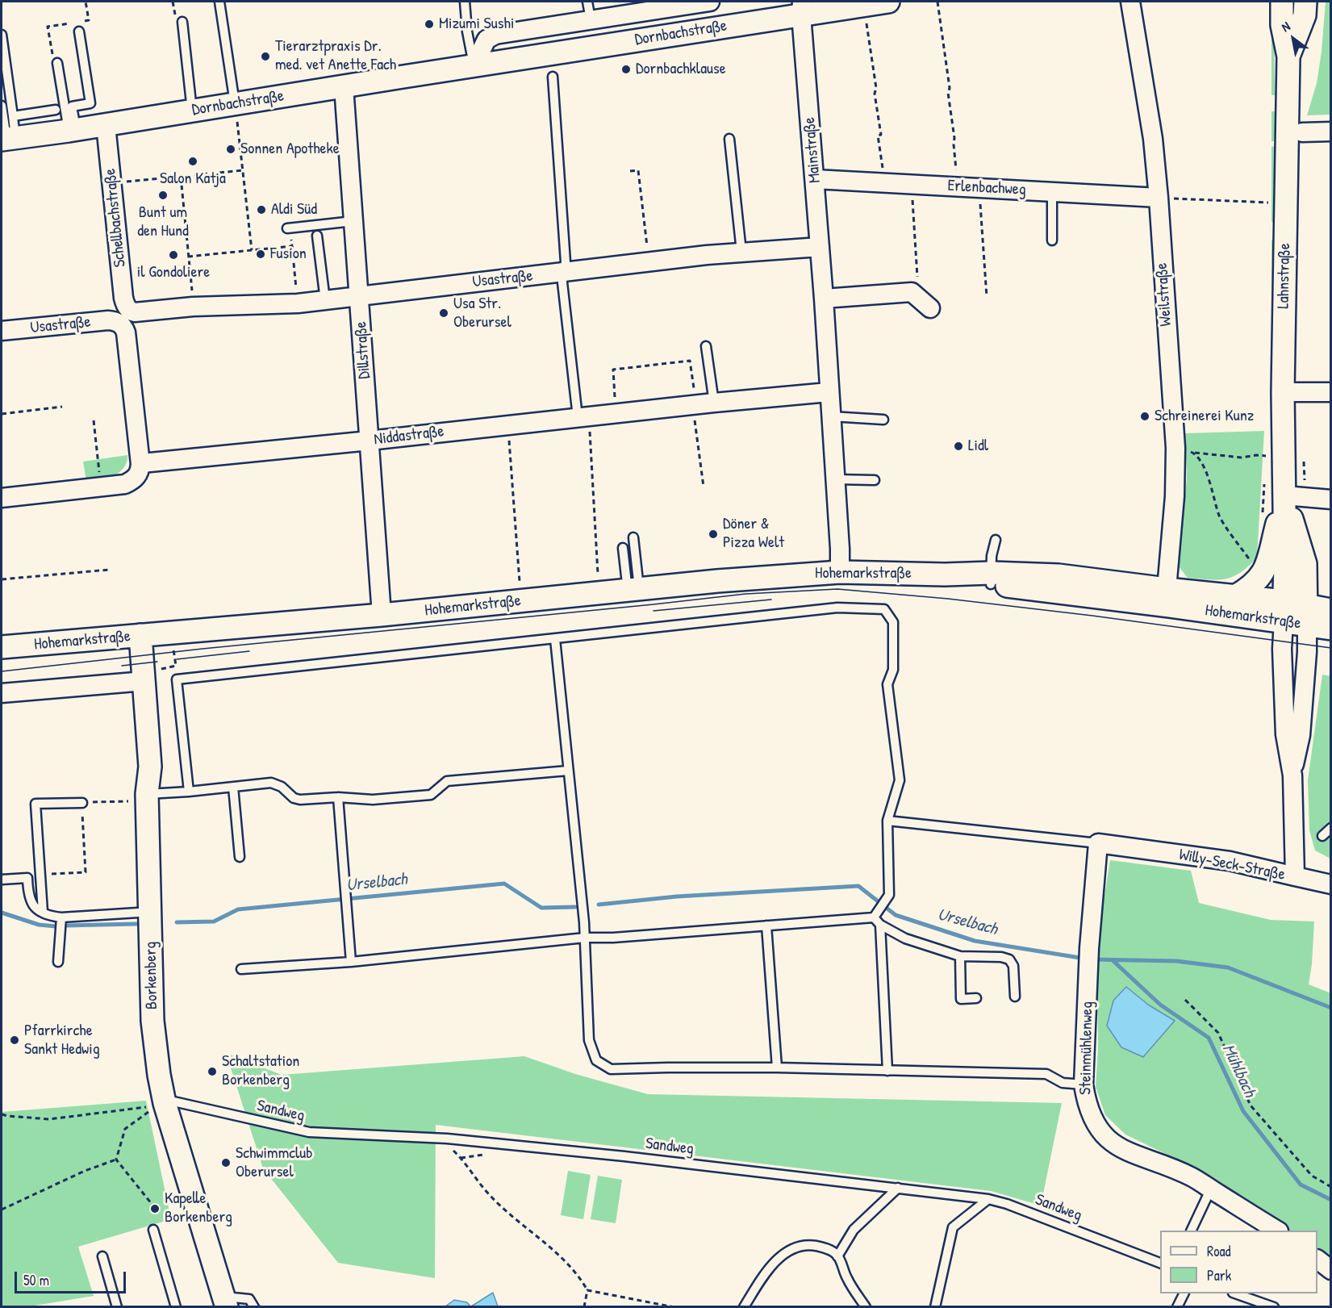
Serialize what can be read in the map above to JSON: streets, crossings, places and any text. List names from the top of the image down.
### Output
{
  "streets": {
    "street": [
      "Dornbachstraße",
      "Mainstraße",
      "Erlenbachweg",
      "Schellbachstraße",
      "Lahnstraße",
      "Usastraße",
      "Weilstraße",
      "Dillstraße",
      "Niddastraße",
      "Hohemarkstraße",
      "Willy-Seck-Straße",
      "Borkenberg",
      "Steinmühlenweg"
    ],
    "lane": ["Sandweg"]
  },
  "crossings": [
    ["Dornbachstraße", "Mainstraße"],
    ["Dornbachstraße", "Schellbachstraße"],
    ["Dornbachstraße", "Dillstraße"],
    ["Mainstraße", "Erlenbachweg"],
    ["Mainstraße", "Usastraße"],
    ["Mainstraße", "Niddastraße"],
    ["Mainstraße", "Hohemarkstraße"],
    ["Erlenbachweg", "Weilstraße"],
    ["Schellbachstraße", "Usastraße"],
    ["Schellbachstraße", "Niddastraße"],
    ["Lahnstraße", "Hohemarkstraße"],
    ["Lahnstraße", "Willy-Seck-Straße"],
    ["Usastraße", "Dillstraße"],
    ["Weilstraße", "Hohemarkstraße"],
    ["Dillstraße", "Niddastraße"],
    ["Dillstraße", "Hohemarkstraße"],
    ["Hohemarkstraße", "Willy-Seck-Straße"],
    ["Hohemarkstraße", "Borkenberg"],
    ["Willy-Seck-Straße", "Steinmühlenweg"],
    ["Borkenberg", "Sandweg"]
  ],
  "water": ["Urselbach", "Mühlbach"],
  "places": [
    "Mizumi Sushi",
    "Tierarztpraxis Dr. med. vet Anette Fach",
    "Dornbachklause",
    "Sonnen Apotheke",
    "Salon Katja",
    "Bunt um den Hund",
    "Aldi Süd",
    "Fusion",
    "il Gondoliere",
    "Usa Str. Oberursel",
    "Schreinerei Kunz",
    "Lidl",
    "Döner & Pizza Welt",
    "Pfarrkirche Sankt Hedwig",
    "Schaltstation Borkenberg",
    "Schwimmclub Oberursel",
    "Kapelle Borkenberg"
  ],
  "legend": ["Road", "Park"],
  "scale_bar": "50 m",
  "north": "top left"
}
